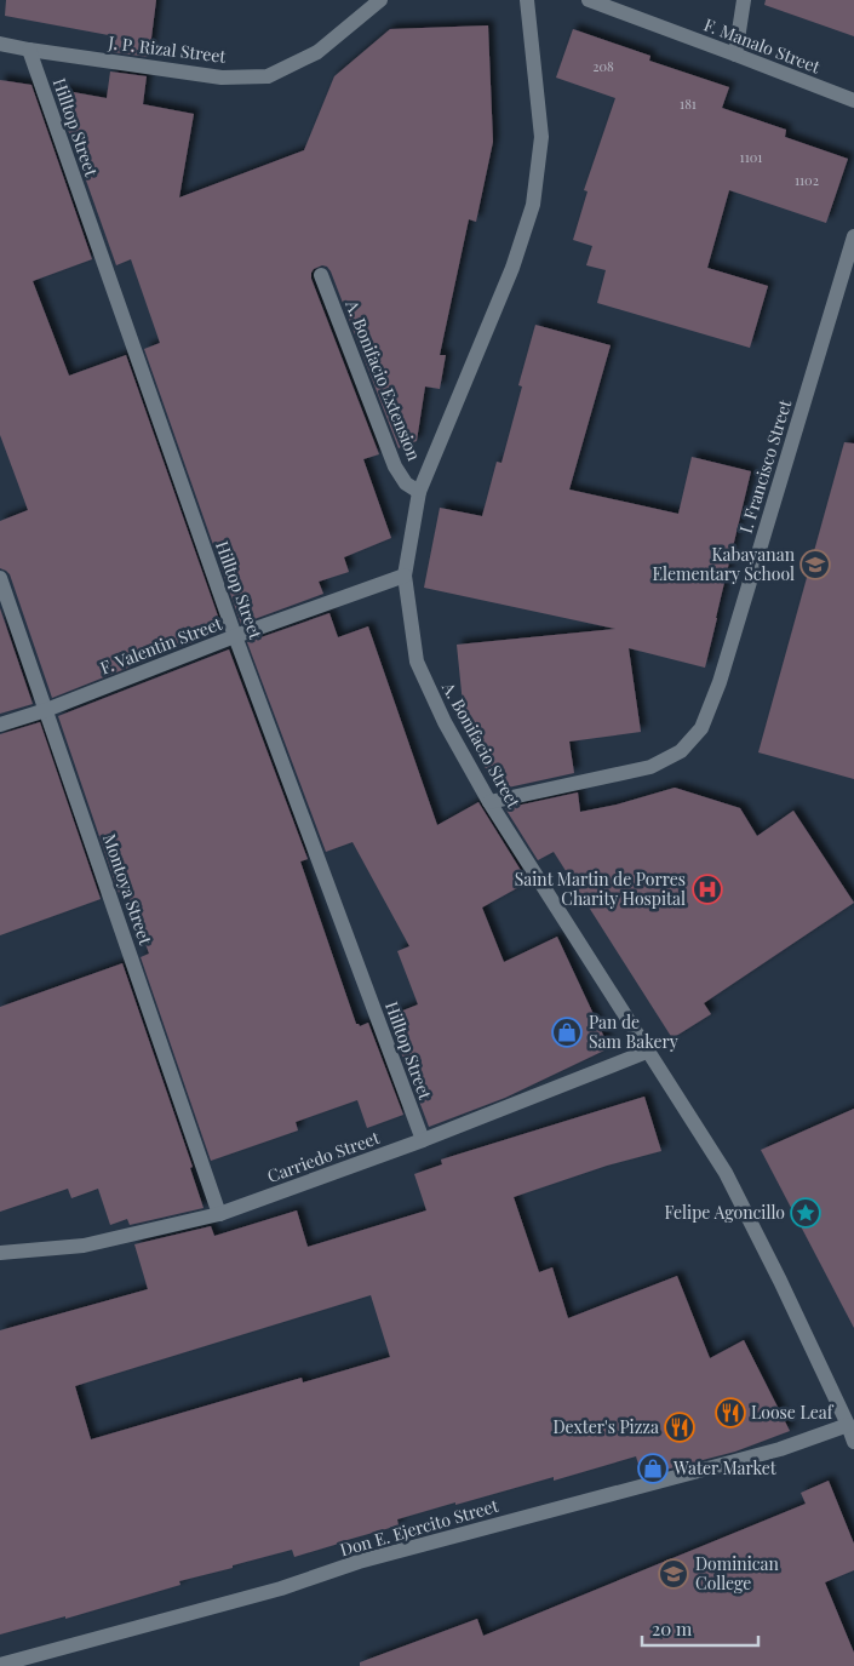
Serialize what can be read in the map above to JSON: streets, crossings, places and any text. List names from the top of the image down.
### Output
{
  "streets": {
    "street": [
      "F. Manalo Street",
      "J. P. Rizal Street",
      "Hilltop Street",
      "A. Bonifacio Extension",
      "I. Francisco Street",
      "F. Valentin Street",
      "A. Bonifacio Street",
      "Montoya Street",
      "Carriedo Street",
      "Don E. Ejercito Street"
    ]
  },
  "crossings": [
    ["J. P. Rizal Street", "Hilltop Street"],
    ["Hilltop Street", "F. Valentin Street"],
    ["Hilltop Street", "Carriedo Street"],
    ["A. Bonifacio Extension", "A. Bonifacio Street"],
    ["I. Francisco Street", "A. Bonifacio Street"],
    ["F. Valentin Street", "A. Bonifacio Street"],
    ["F. Valentin Street", "Montoya Street"],
    ["A. Bonifacio Street", "Carriedo Street"],
    ["A. Bonifacio Street", "Don E. Ejercito Street"],
    ["Montoya Street", "Carriedo Street"]
  ],
  "places": {
    "school or university": ["Kabayanan Elementary School", "Dominican College"],
    "hospital": ["Saint Martin de Porres Charity Hospital"],
    "shop": ["Pan de Sam Bakery", "Water Market"],
    "place": ["Felipe Agoncillo"],
    "restaurant": ["Loose Leaf", "Dexter's Pizza"]
  },
  "house_numbers": [
    "208",
    "181",
    "1101",
    "1102"
  ],
  "scale_bar": "20 m"
}
